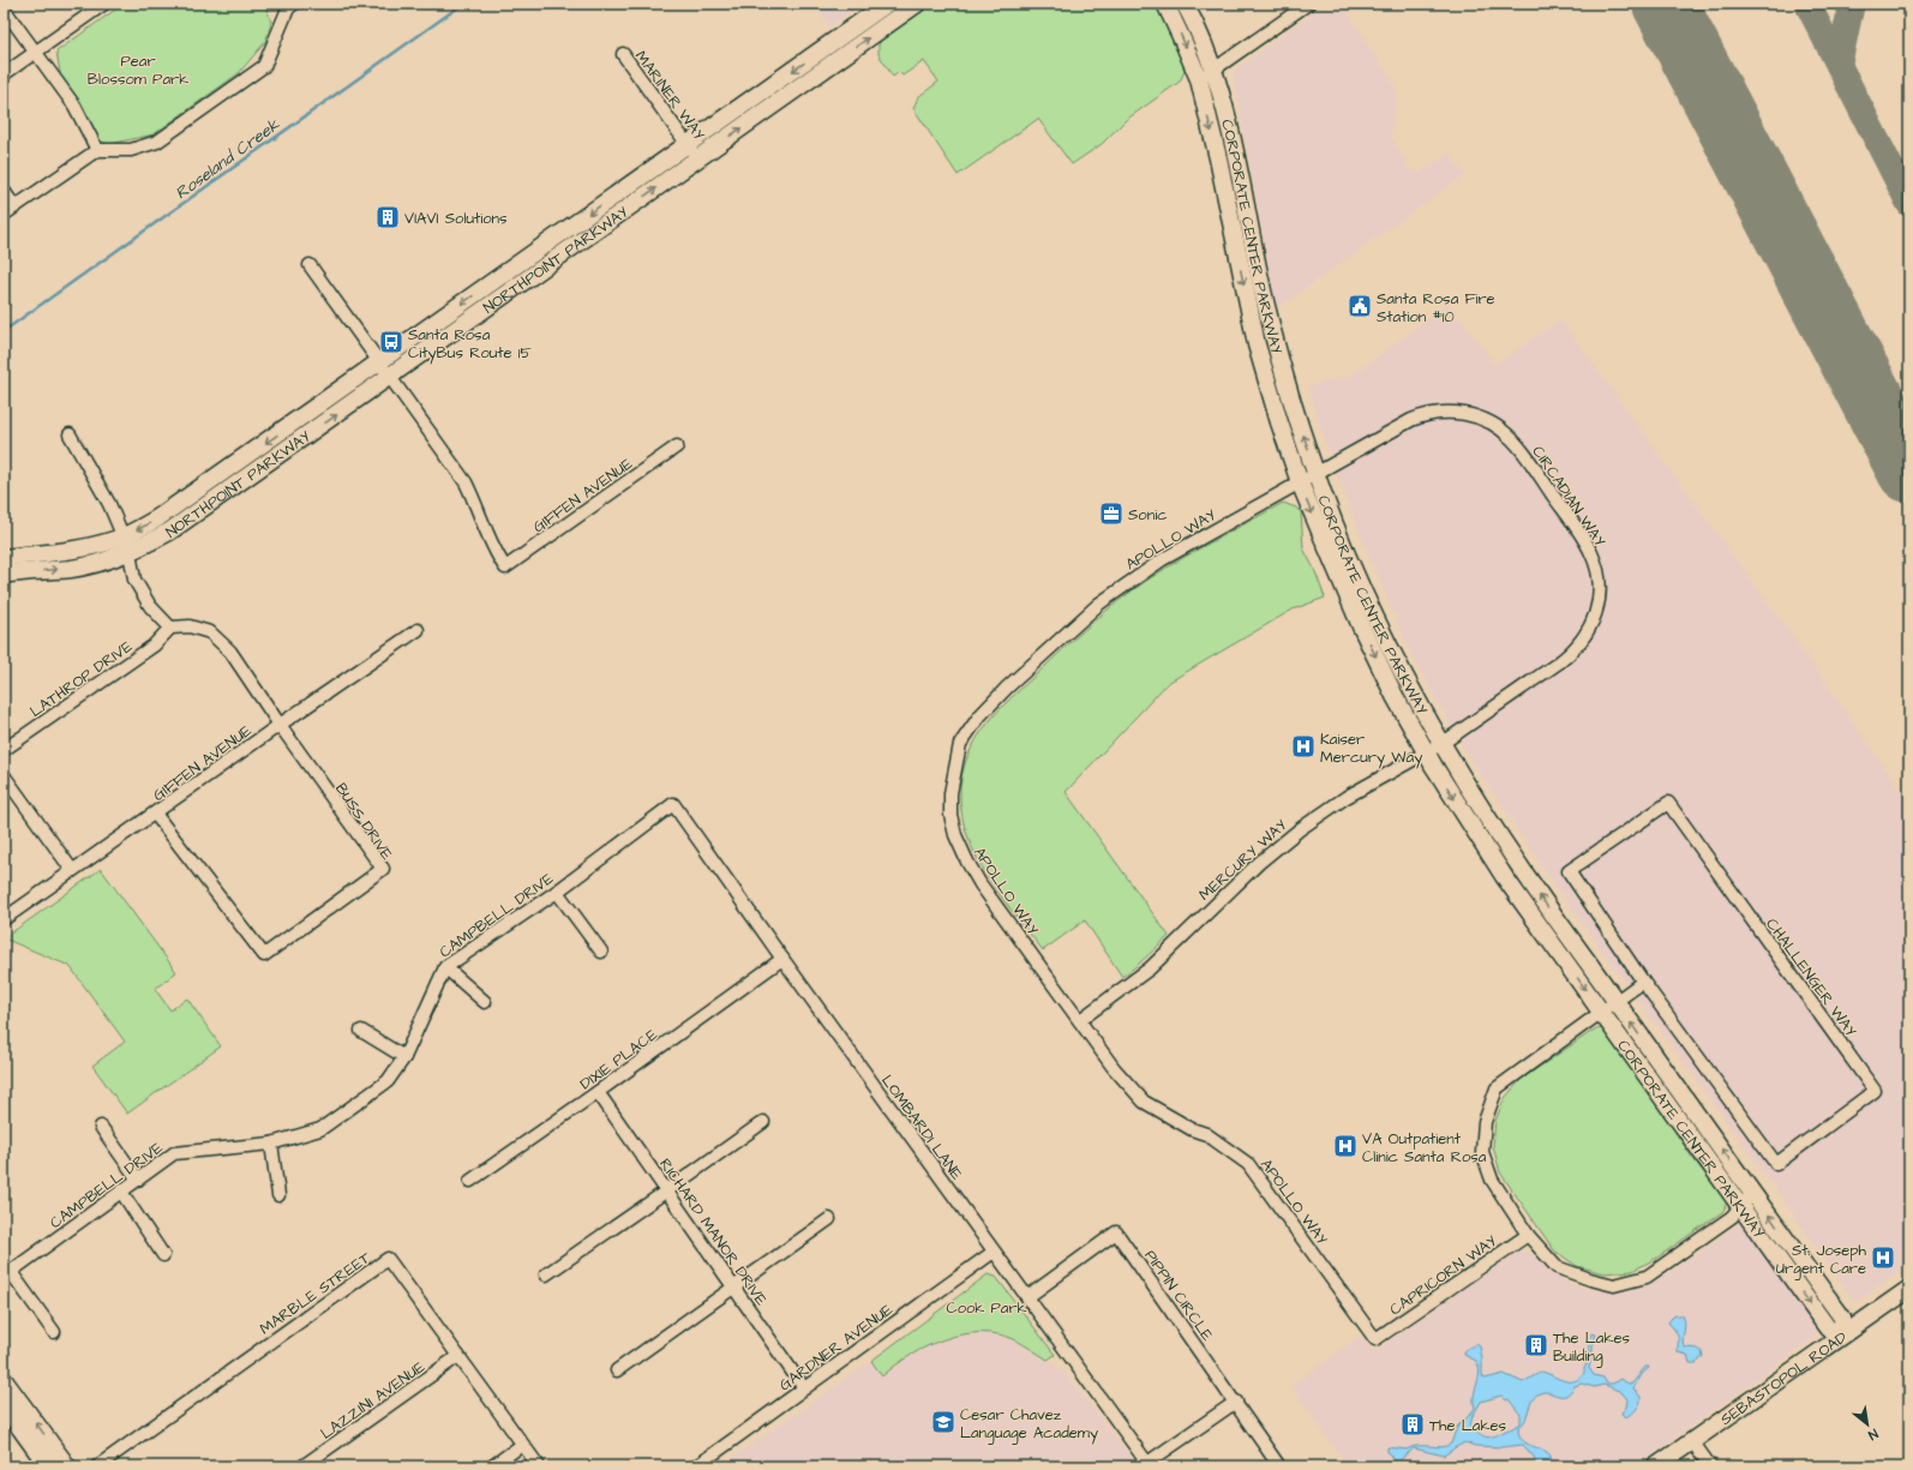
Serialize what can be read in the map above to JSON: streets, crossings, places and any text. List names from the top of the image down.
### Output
{
  "streets": {
    "street": [
      "MARINER WAY",
      "CORPORATE CENTER PARKWAY",
      "NORTHPOINT PARKWAY",
      "GIFFEN AVENUE",
      "CIRCADIAN WAY",
      "APOLLO WAY",
      "LATHROP DRIVE",
      "BUSS DRIVE",
      "MERCURY WAY",
      "CAMPBELL DRIVE",
      "CHALLENGER WAY",
      "DIXIE PLACE",
      "LOMBARDI LANE",
      "RICHARD MANOR DRIVE",
      "CAPRICORN WAY",
      "MARBLE STREET",
      "PIPPIN CIRCLE",
      "GARDNER AVENUE",
      "SEBASTOPOL ROAD",
      "LAZZINI AVENUE"
    ]
  },
  "crossings": [
    ["MARINER WAY", "NORTHPOINT PARKWAY"],
    ["CORPORATE CENTER PARKWAY", "CIRCADIAN WAY"],
    ["CORPORATE CENTER PARKWAY", "APOLLO WAY"],
    ["CORPORATE CENTER PARKWAY", "MERCURY WAY"],
    ["CORPORATE CENTER PARKWAY", "SEBASTOPOL ROAD"],
    ["NORTHPOINT PARKWAY", "GIFFEN AVENUE"],
    ["GIFFEN AVENUE", "BUSS DRIVE"],
    ["CIRCADIAN WAY", "APOLLO WAY"],
    ["CIRCADIAN WAY", "MERCURY WAY"],
    ["APOLLO WAY", "MERCURY WAY"],
    ["APOLLO WAY", "CAPRICORN WAY"],
    ["LATHROP DRIVE", "BUSS DRIVE"],
    ["CAMPBELL DRIVE", "LOMBARDI LANE"],
    ["DIXIE PLACE", "LOMBARDI LANE"],
    ["DIXIE PLACE", "RICHARD MANOR DRIVE"],
    ["LOMBARDI LANE", "PIPPIN CIRCLE"],
    ["LOMBARDI LANE", "GARDNER AVENUE"],
    ["RICHARD MANOR DRIVE", "GARDNER AVENUE"],
    ["MARBLE STREET", "LAZZINI AVENUE"]
  ],
  "water": ["Roseland Creek"],
  "parks": ["Pear Blossom Park", "Cook Park"],
  "places": {
    "building": ["VIAVI Solutions", "The Lakes Building", "The Lakes"],
    "public building": ["Santa Rosa Fire Station #10"],
    "bus stop": ["Santa Rosa CityBus Route 15"],
    "office": ["Sonic"],
    "hospital": ["Kaiser Mercury Way", "VA Outpatient Clinic Santa Rosa", "St. Joseph Urgent Care"],
    "school or university": ["Cesar Chavez Language Academy"]
  },
  "north": "bottom right"
}
